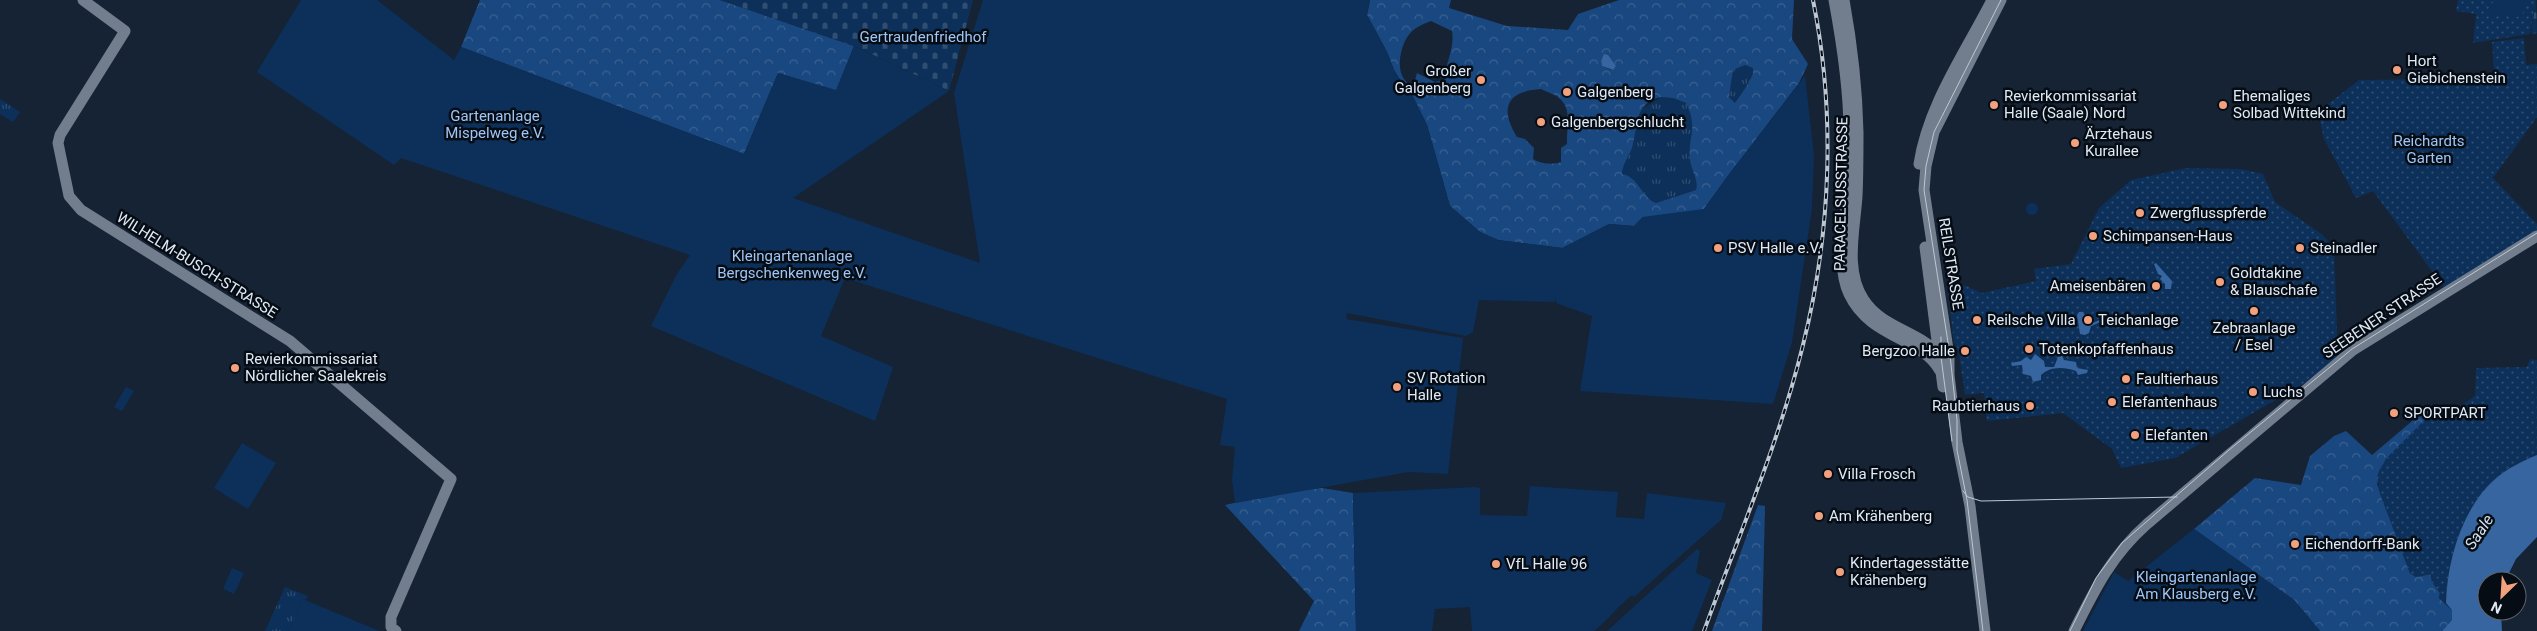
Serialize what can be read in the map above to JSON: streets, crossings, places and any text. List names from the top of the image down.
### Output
{
  "streets": {
    "street": [
      "PARACELSUSSTRASSE",
      "REILSTRASSE",
      "WILHELM-BUSCH-STRASSE",
      "SEEBENER STRASSE"
    ]
  },
  "crossings": [
    ["PARACELSUSSTRASSE", "REILSTRASSE"]
  ],
  "water": ["Saale"],
  "parks": [
    "Gertraudenfriedhof",
    "Gartenanlage Mispelweg e.V.",
    "Reichardts Garten",
    "Kleingartenanlage Bergschenkenweg e.V.",
    "Kleingartenanlage Am Klausberg e.V."
  ],
  "places": [
    "Hort Giebichenstein",
    "Großer Galgenberg",
    "Galgenberg",
    "Revierkommissariat Halle (Saale) Nord",
    "Ehemaliges Solbad Wittekind",
    "Galgenbergschlucht",
    "Ärztehaus Kurallee",
    "Zwergflusspferde",
    "Schimpansen-Haus",
    "PSV Halle e.V.",
    "Steinadler",
    "Goldtakine & Blauschafe",
    "Ameisenbären",
    "Zebraanlage / Esel",
    "Reilsche Villa",
    "Teichanlage",
    "Totenkopfaffenhaus",
    "Bergzoo Halle",
    "Revierkommissariat Nördlicher Saalekreis",
    "Faultierhaus",
    "SV Rotation Halle",
    "Luchs",
    "Elefantenhaus",
    "Raubtierhaus",
    "SPORTPART",
    "Elefanten",
    "Villa Frosch",
    "Am Krähenberg",
    "Eichendorff-Bank",
    "VfL Halle 96",
    "Kindertagesstätte Krähenberg"
  ],
  "north": "bottom left"
}
